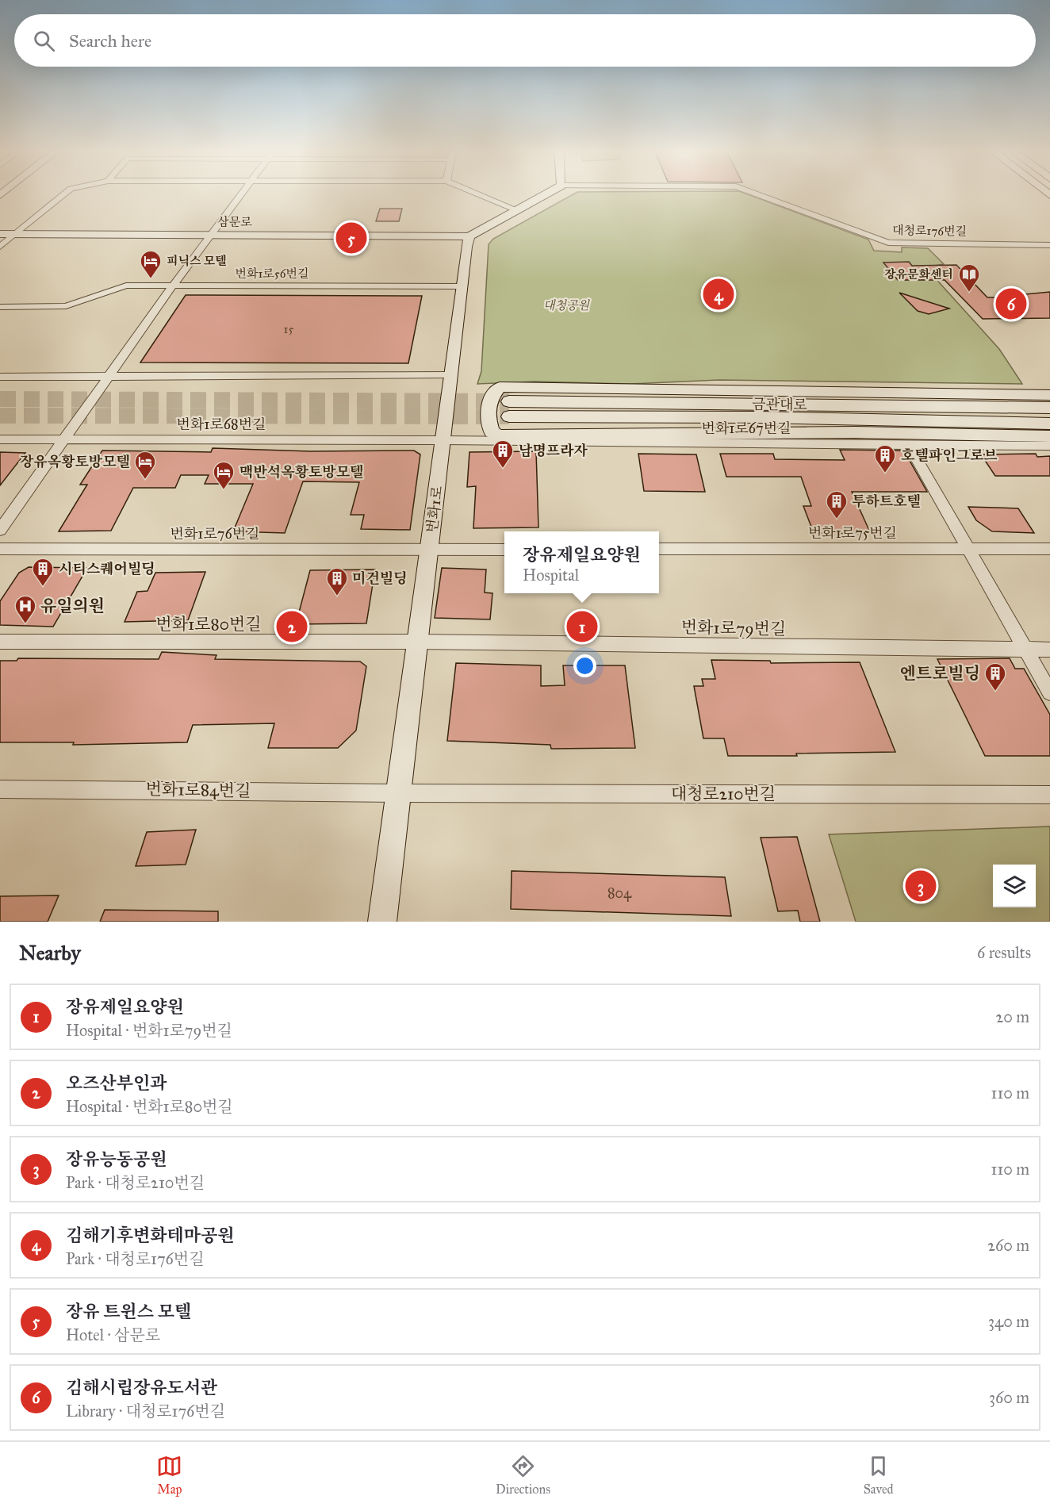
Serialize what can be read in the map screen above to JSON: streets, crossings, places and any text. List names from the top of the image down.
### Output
{
  "streets": {
    "main road": ["삼문로", "금관대로", "번화1로"],
    "street": [
      "대청로176번길",
      "번화1로56번길",
      "번화1로68번길",
      "번화1로67번길",
      "번화1로75번길",
      "번화1로76번길",
      "번화1로80번길",
      "번화1로79번길",
      "번화1로84번길",
      "대청로210번길"
    ]
  },
  "crossings": [
    ["삼문로", "번화1로"],
    ["번화1로56번길", "번화1로"],
    ["번화1로68번길", "번화1로67번길"],
    ["번화1로68번길", "번화1로"],
    ["번화1로67번길", "번화1로"],
    ["번화1로", "번화1로76번길"],
    ["번화1로", "번화1로80번길"],
    ["번화1로", "번화1로79번길"],
    ["번화1로", "번화1로84번길"],
    ["번화1로", "대청로210번길"],
    ["번화1로80번길", "번화1로79번길"],
    ["번화1로84번길", "대청로210번길"]
  ],
  "parks": ["대청공원"],
  "places": {
    "hotel": ["피닉스 모텔", "장유옥황토방모텔", "맥반석옥황토방모텔"],
    "library": ["장유문화센터"],
    "building": [
      "남명프라자",
      "호텔파인그로브",
      "투하트호텔",
      "시티스퀘어빌딩",
      "미건빌딩",
      "엔트로빌딩"
    ],
    "hospital": ["유일의원"]
  },
  "house_numbers": ["15", "804"],
  "page": {
    "search": "Search here",
    "pins": [
      "5",
      "4",
      "6",
      "1",
      "2",
      "3"
    ],
    "popup": ["장유제일요양원", "Hospital"],
    "heading": ["Nearby", "6 results"],
    "list": [
      {
        "mark": "1",
        "name": "장유제일요양원",
        "note": "Hospital · 번화1로79번길",
        "value": "20 m"
      },
      {
        "mark": "2",
        "name": "오즈산부인과",
        "note": "Hospital · 번화1로80번길",
        "value": "110 m"
      },
      {
        "mark": "3",
        "name": "장유능동공원",
        "note": "Park · 대청로210번길",
        "value": "110 m"
      },
      {
        "mark": "4",
        "name": "김해기후변화테마공원",
        "note": "Park · 대청로176번길",
        "value": "260 m"
      },
      {
        "mark": "5",
        "name": "장유 트윈스 모텔",
        "note": "Hotel · 삼문로",
        "value": "340 m"
      },
      {
        "mark": "6",
        "name": "김해시립장유도서관",
        "note": "Library · 대청로176번길",
        "value": "360 m"
      }
    ],
    "nav": ["Map", "Directions", "Saved"]
  }
}
